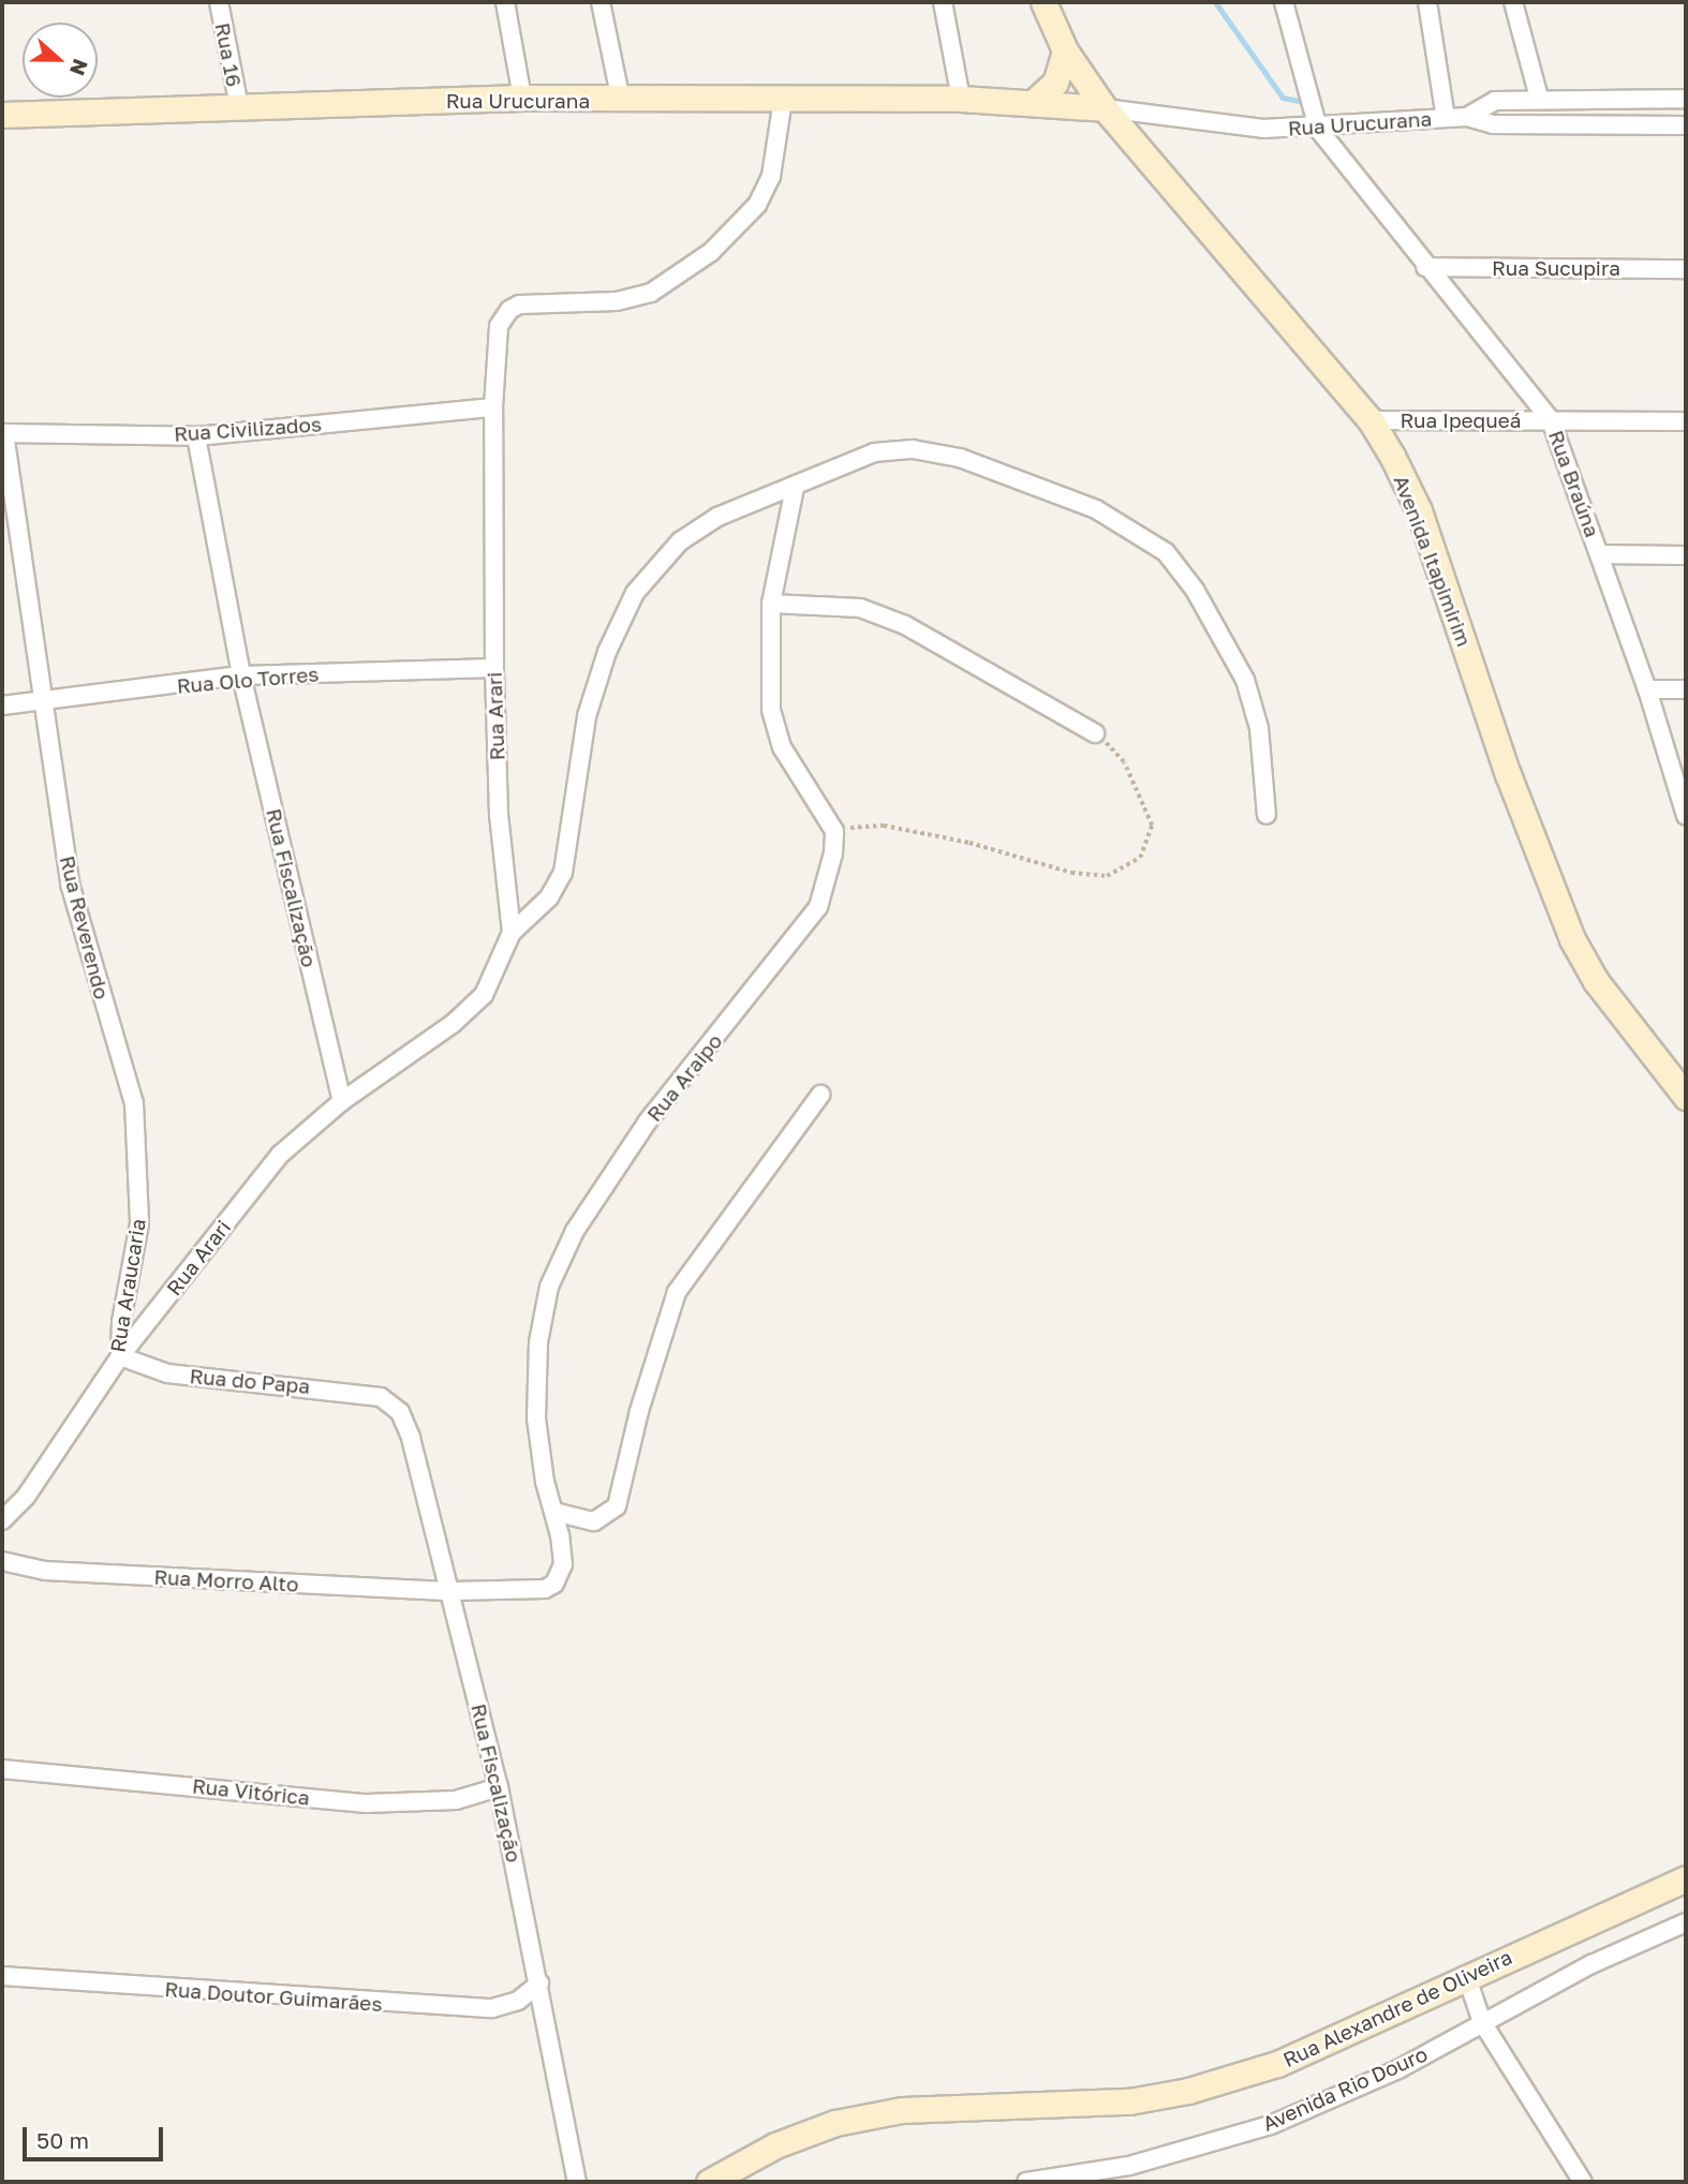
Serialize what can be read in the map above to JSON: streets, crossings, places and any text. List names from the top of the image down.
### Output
{
  "streets": {
    "main road": ["Rua Urucurana", "Avenida Itapimirim", "Rua Alexandre de Oliveira"],
    "street": [
      "Rua 16",
      "Rua Sucupira",
      "Rua Ipequeá",
      "Rua Civilizados",
      "Rua Braúna",
      "Rua Olo Torres",
      "Rua Arari",
      "Rua Fiscalização",
      "Rua Reverendo",
      "Rua Araipo",
      "Rua Araucaria",
      "Rua do Papa",
      "Rua Morro Alto",
      "Rua Vitórica",
      "Rua Doutor Guimarães",
      "Avenida Rio Douro"
    ]
  },
  "crossings": [
    ["Rua 16", "Rua Urucurana"],
    ["Rua Urucurana", "Rua Braúna"],
    ["Rua Urucurana", "Avenida Itapimirim"],
    ["Rua Urucurana", "Rua Arari"],
    ["Rua Sucupira", "Rua Braúna"],
    ["Rua Ipequeá", "Rua Braúna"],
    ["Rua Ipequeá", "Avenida Itapimirim"],
    ["Rua Civilizados", "Rua Arari"],
    ["Rua Civilizados", "Rua Reverendo"],
    ["Rua Olo Torres", "Rua Arari"],
    ["Rua Olo Torres", "Rua Fiscalização"],
    ["Rua Olo Torres", "Rua Reverendo"],
    ["Rua Arari", "Rua Fiscalização"],
    ["Rua Arari", "Rua Araucaria"],
    ["Rua Arari", "Rua do Papa"],
    ["Rua Fiscalização", "Rua Araipo"],
    ["Rua Fiscalização", "Rua do Papa"],
    ["Rua Fiscalização", "Rua Morro Alto"],
    ["Rua Fiscalização", "Rua Vitórica"],
    ["Rua Fiscalização", "Rua Doutor Guimarães"],
    ["Rua Reverendo", "Rua Araucaria"],
    ["Rua Araipo", "Rua Morro Alto"],
    ["Rua Araucaria", "Rua do Papa"]
  ],
  "scale_bar": "50 m",
  "north": "right"
}
